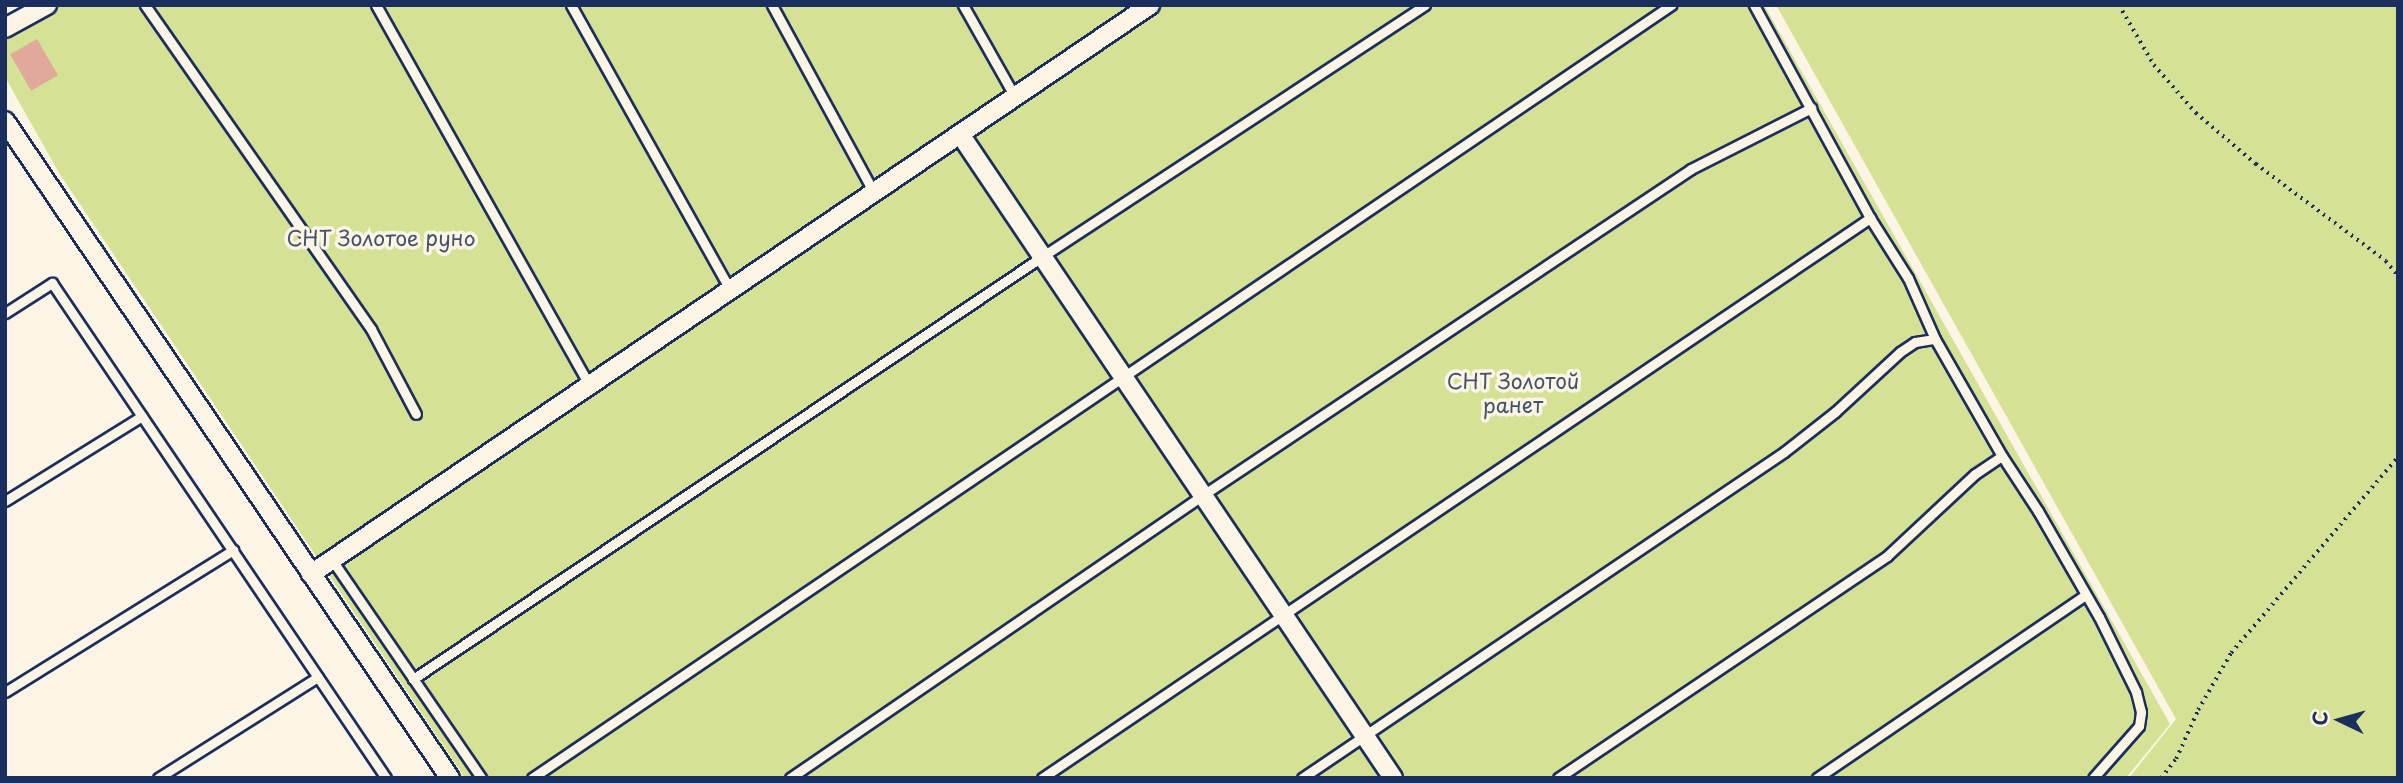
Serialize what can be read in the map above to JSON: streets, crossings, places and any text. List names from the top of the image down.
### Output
{
  "parks": ["СНТ Золотое руно", "СНТ Золотой ранет"],
  "north": "left"
}
